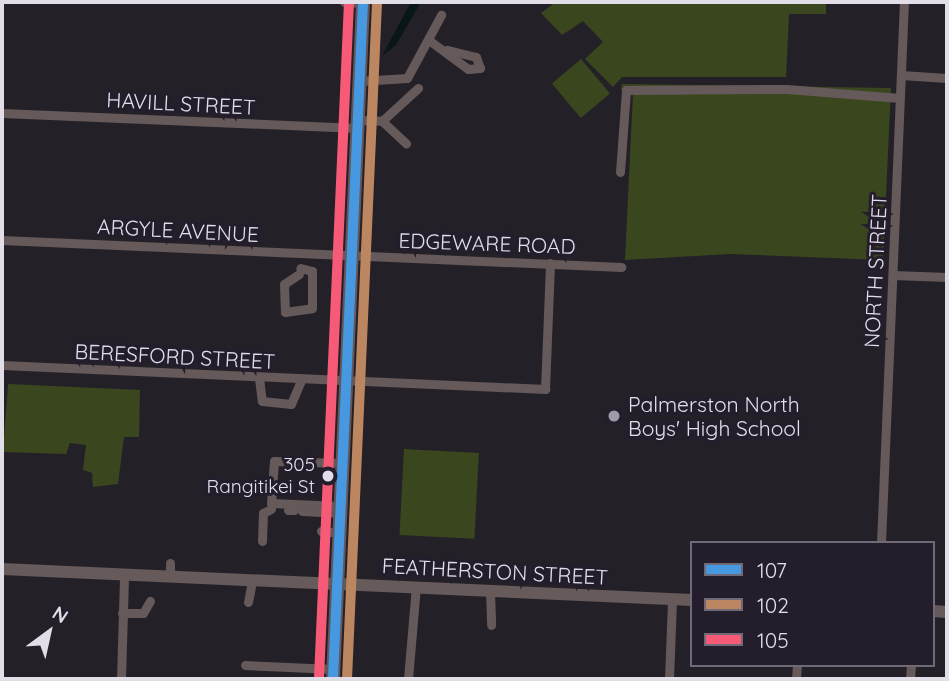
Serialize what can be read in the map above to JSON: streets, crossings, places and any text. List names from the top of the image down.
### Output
{
  "streets": {
    "main road": ["FEATHERSTON STREET"],
    "street": [
      "HAVILL STREET",
      "ARGYLE AVENUE",
      "EDGEWARE ROAD",
      "NORTH STREET",
      "BERESFORD STREET"
    ]
  },
  "crossings": [
    ["ARGYLE AVENUE", "EDGEWARE ROAD"],
    ["EDGEWARE ROAD", "BERESFORD STREET"]
  ],
  "places": ["Palmerston North Boys' High School", "305 Rangitikei St"],
  "lines": ["transit line 107", "transit line 105", "transit line 102"],
  "legend": ["107", "102", "105"],
  "north": "top right"
}
